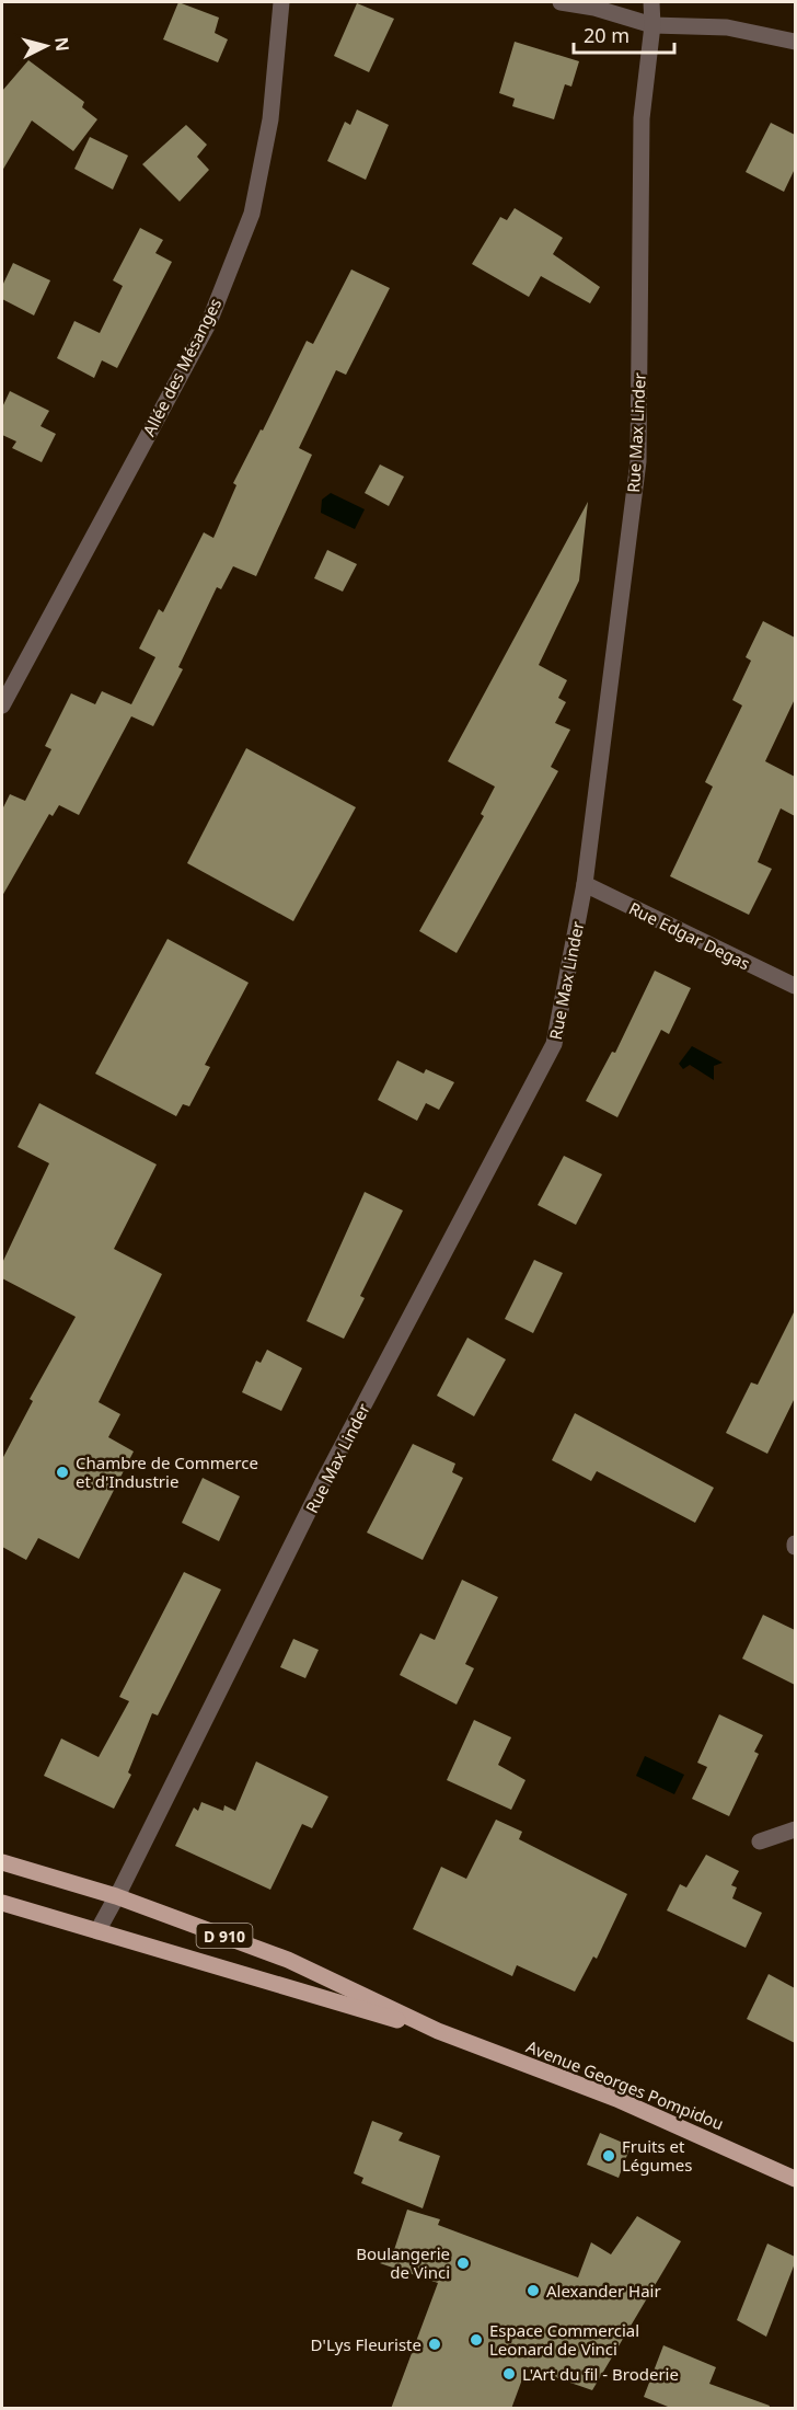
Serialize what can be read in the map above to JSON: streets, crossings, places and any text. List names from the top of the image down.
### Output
{
  "streets": {
    "main road": ["D 910", "Avenue Georges Pompidou"],
    "street": ["Allée des Mésanges", "Rue Max Linder", "Rue Edgar Degas"]
  },
  "crossings": [
    ["Rue Max Linder", "Rue Edgar Degas"],
    ["Rue Max Linder", "Avenue Georges Pompidou"]
  ],
  "places": [
    "Chambre de Commerce et d'Industrie",
    "Fruits et Légumes",
    "Boulangerie de Vinci",
    "Alexander Hair",
    "Espace Commercial Leonard de Vinci",
    "D'Lys Fleuriste",
    "L'Art du fil - Broderie"
  ],
  "scale_bar": "20 m",
  "north": "right"
}
